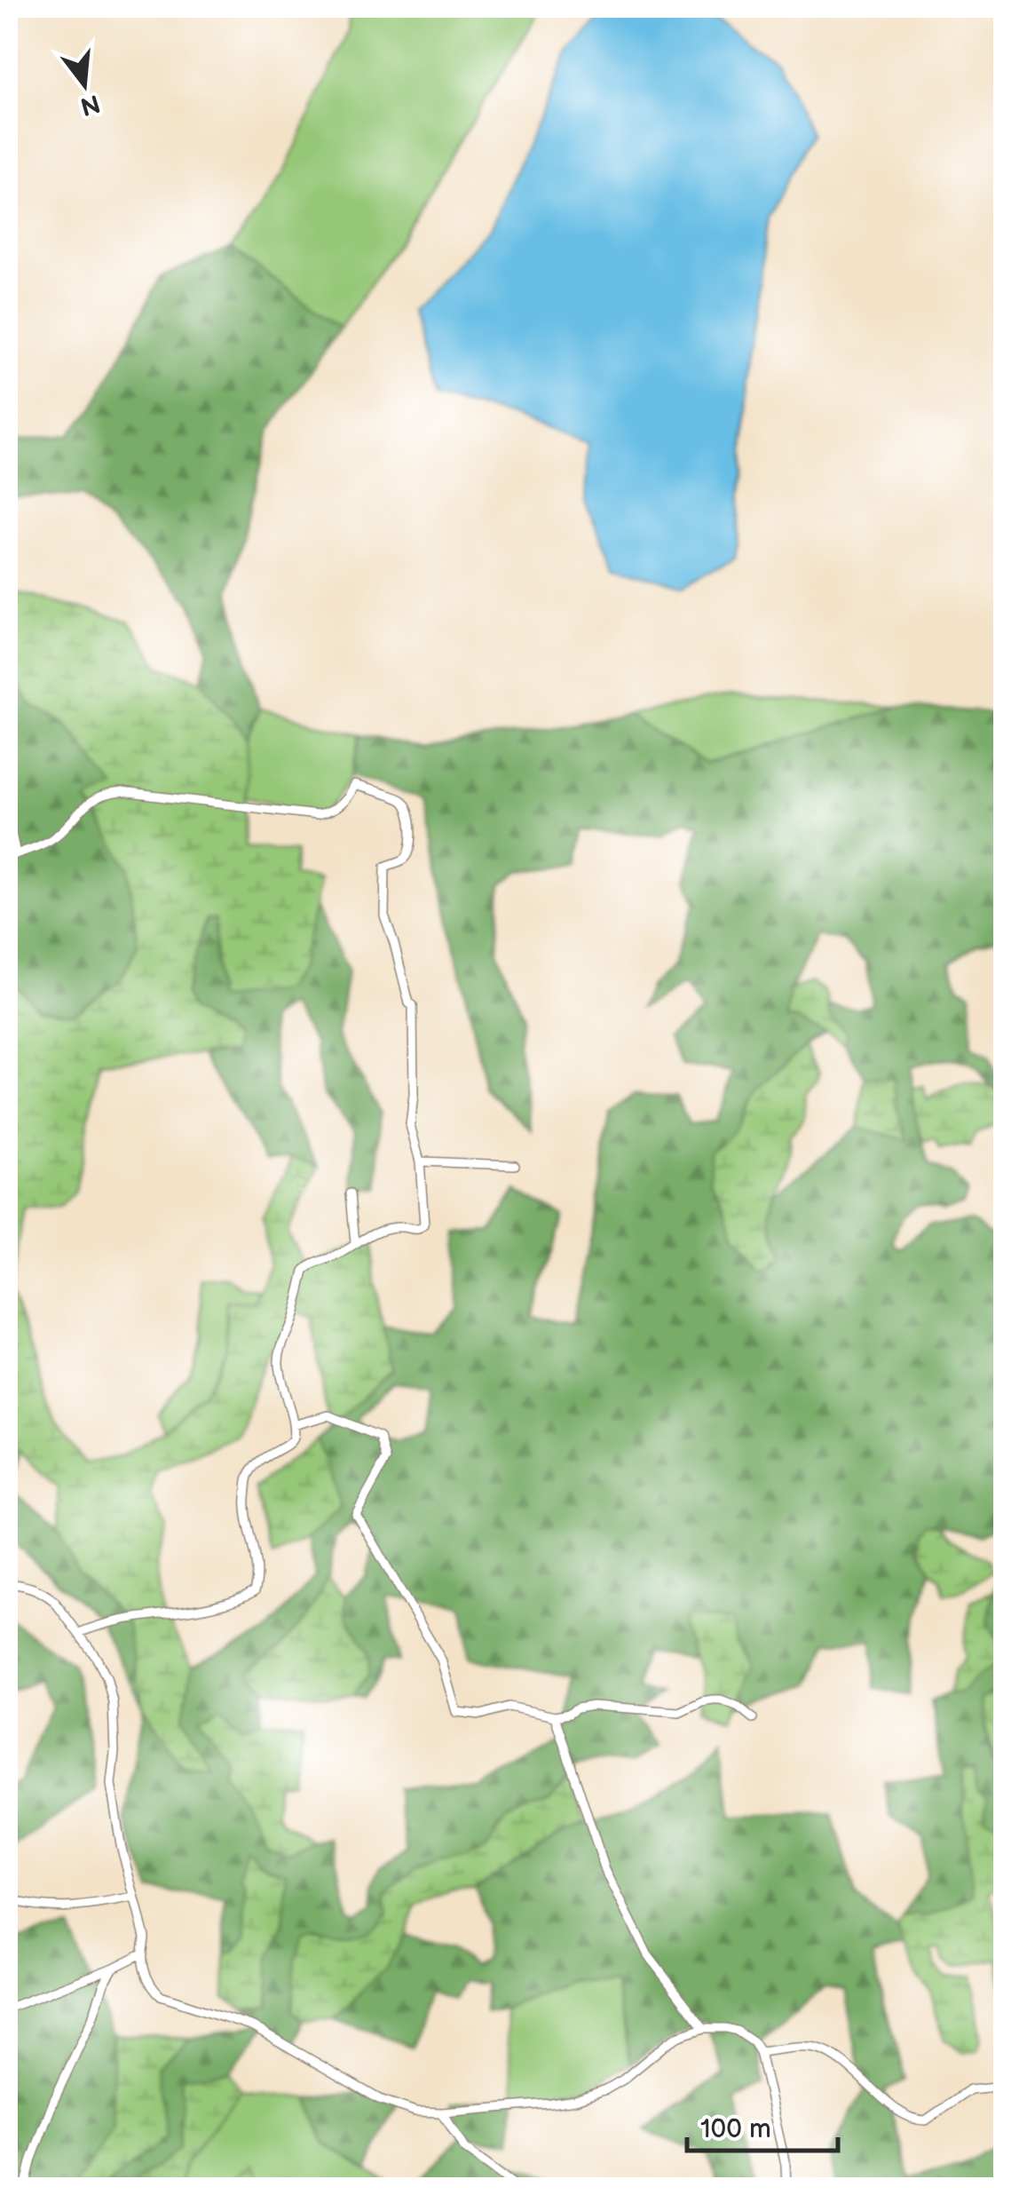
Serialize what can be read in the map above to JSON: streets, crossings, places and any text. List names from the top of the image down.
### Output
{
  "scale_bar": "100 m",
  "north": "bottom"
}
